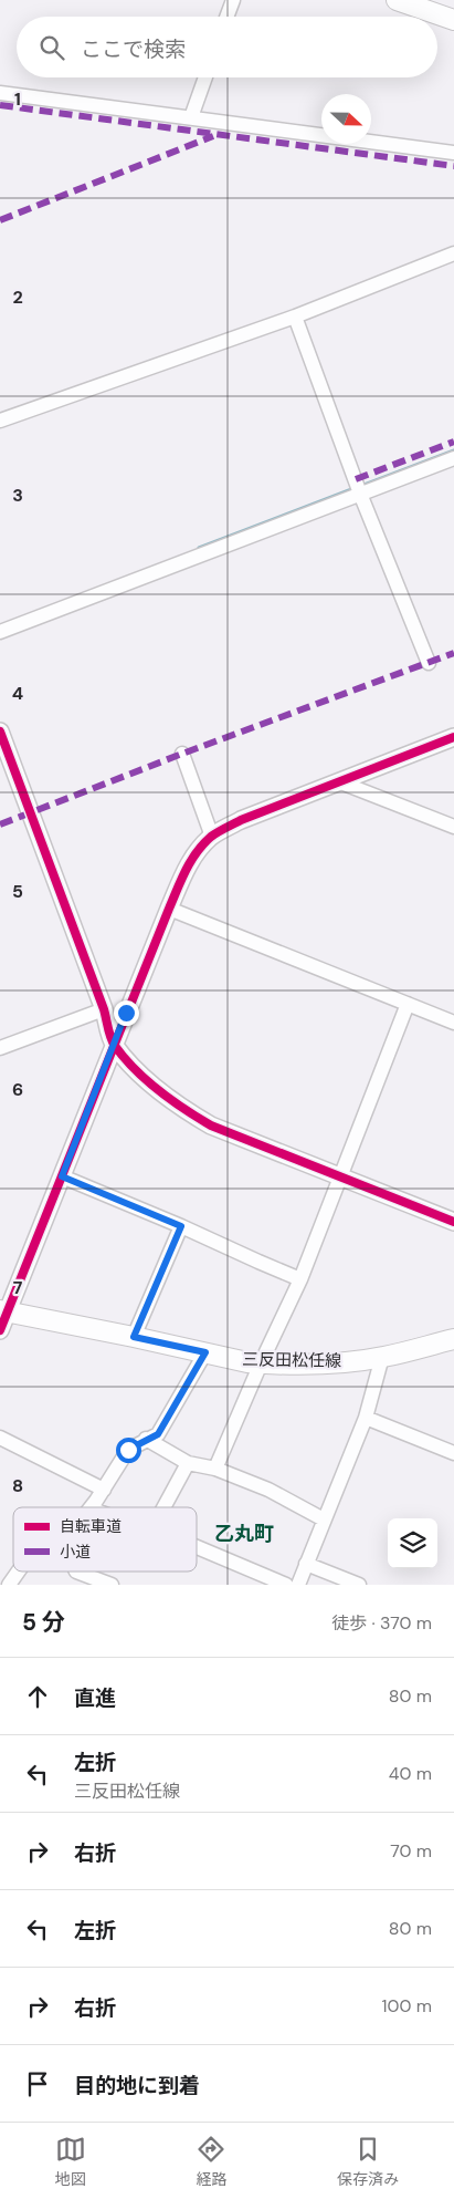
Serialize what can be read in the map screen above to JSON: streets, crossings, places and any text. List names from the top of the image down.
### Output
{
  "streets": {
    "main road": ["三反田松任線"]
  },
  "districts": ["乙丸町"],
  "legend": ["自転車道", "小道"],
  "north": "right",
  "page": {
    "search": "ここで検索",
    "heading": ["5 分", "徒歩 · 370 m"],
    "list": [
      ["直進", "80 m"],
      ["左折", "三反田松任線", "40 m"],
      ["右折", "70 m"],
      ["左折", "80 m"],
      ["右折", "100 m"],
      "目的地に到着"
    ],
    "nav": ["地図", "経路", "保存済み"]
  },
  "grid": {
    "rows": [
      "1",
      "2",
      "3",
      "4",
      "5",
      "6",
      "7",
      "8"
    ]
  }
}
